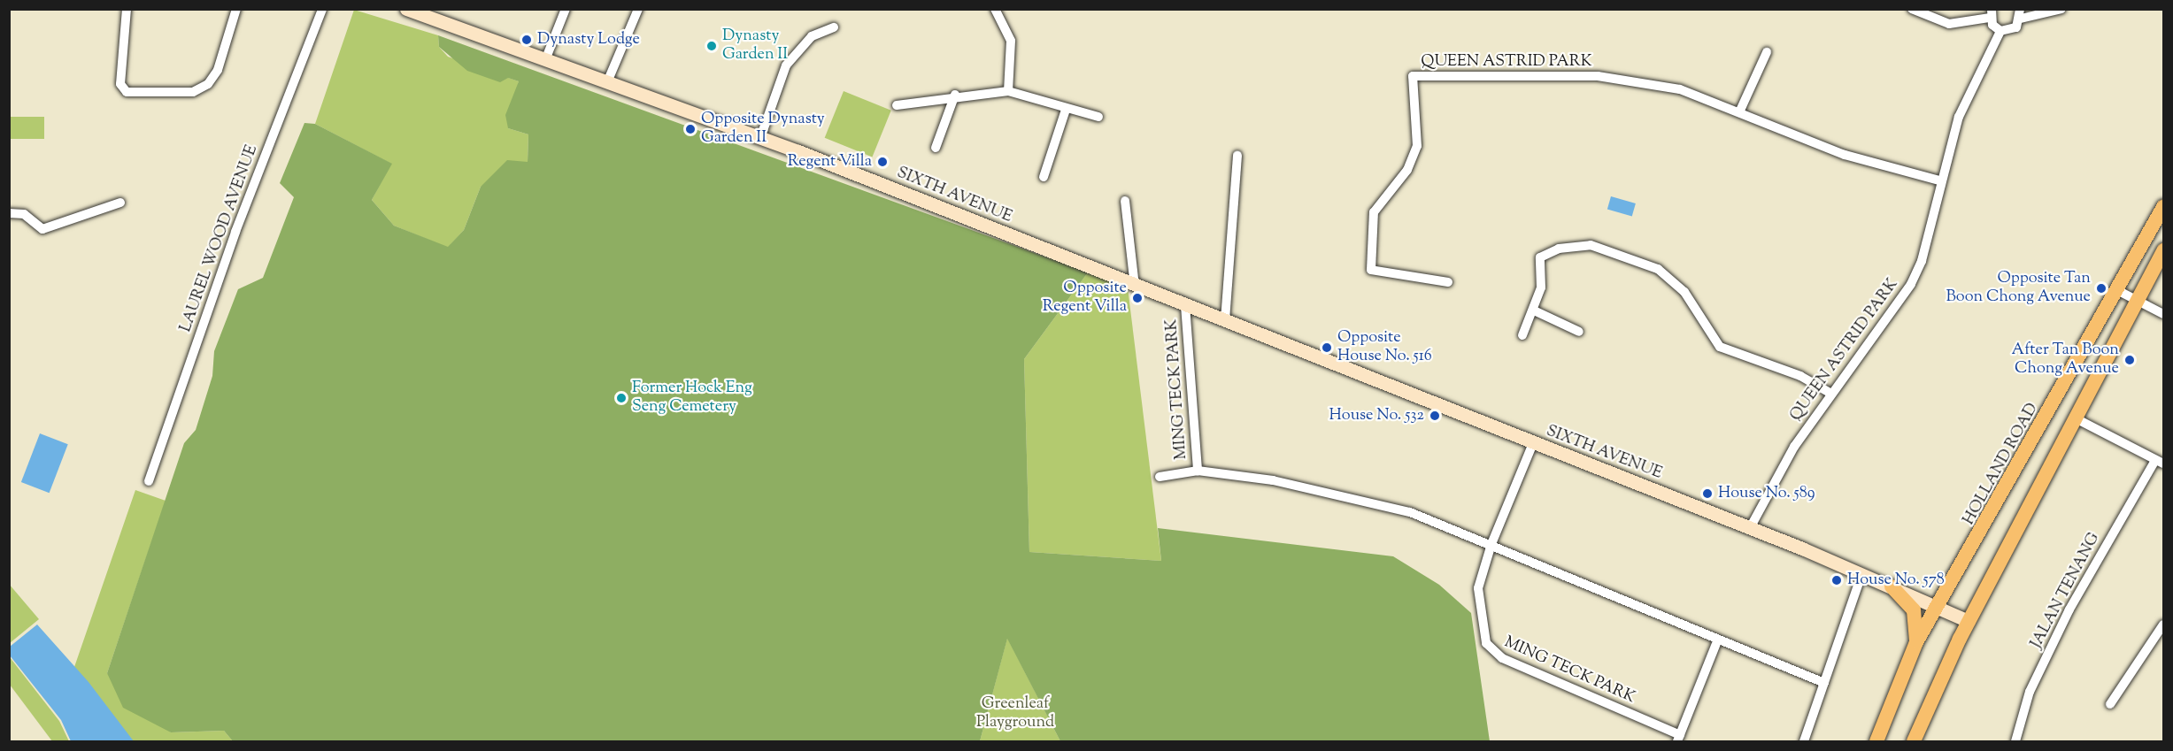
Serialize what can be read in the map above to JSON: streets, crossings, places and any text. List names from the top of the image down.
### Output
{
  "streets": {
    "main road": ["SIXTH AVENUE", "HOLLAND ROAD"],
    "street": [
      "QUEEN ASTRID PARK",
      "LAUREL WOOD AVENUE",
      "MING TECK PARK",
      "JALAN TENANG"
    ]
  },
  "crossings": [
    ["QUEEN ASTRID PARK", "SIXTH AVENUE"],
    ["SIXTH AVENUE", "MING TECK PARK"],
    ["SIXTH AVENUE", "HOLLAND ROAD"]
  ],
  "parks": ["Greenleaf Playground"],
  "places": [
    "Dynasty Lodge",
    "Dynasty Garden II",
    "Opposite Dynasty Garden II",
    "Regent Villa",
    "Opposite Tan Boon Chong Avenue",
    "Opposite Regent Villa",
    "Opposite House No. 516",
    "After Tan Boon Chong Avenue",
    "Former Hock Eng Seng Cemetery",
    "House No. 532",
    "House No. 589",
    "House No. 578"
  ]
}
